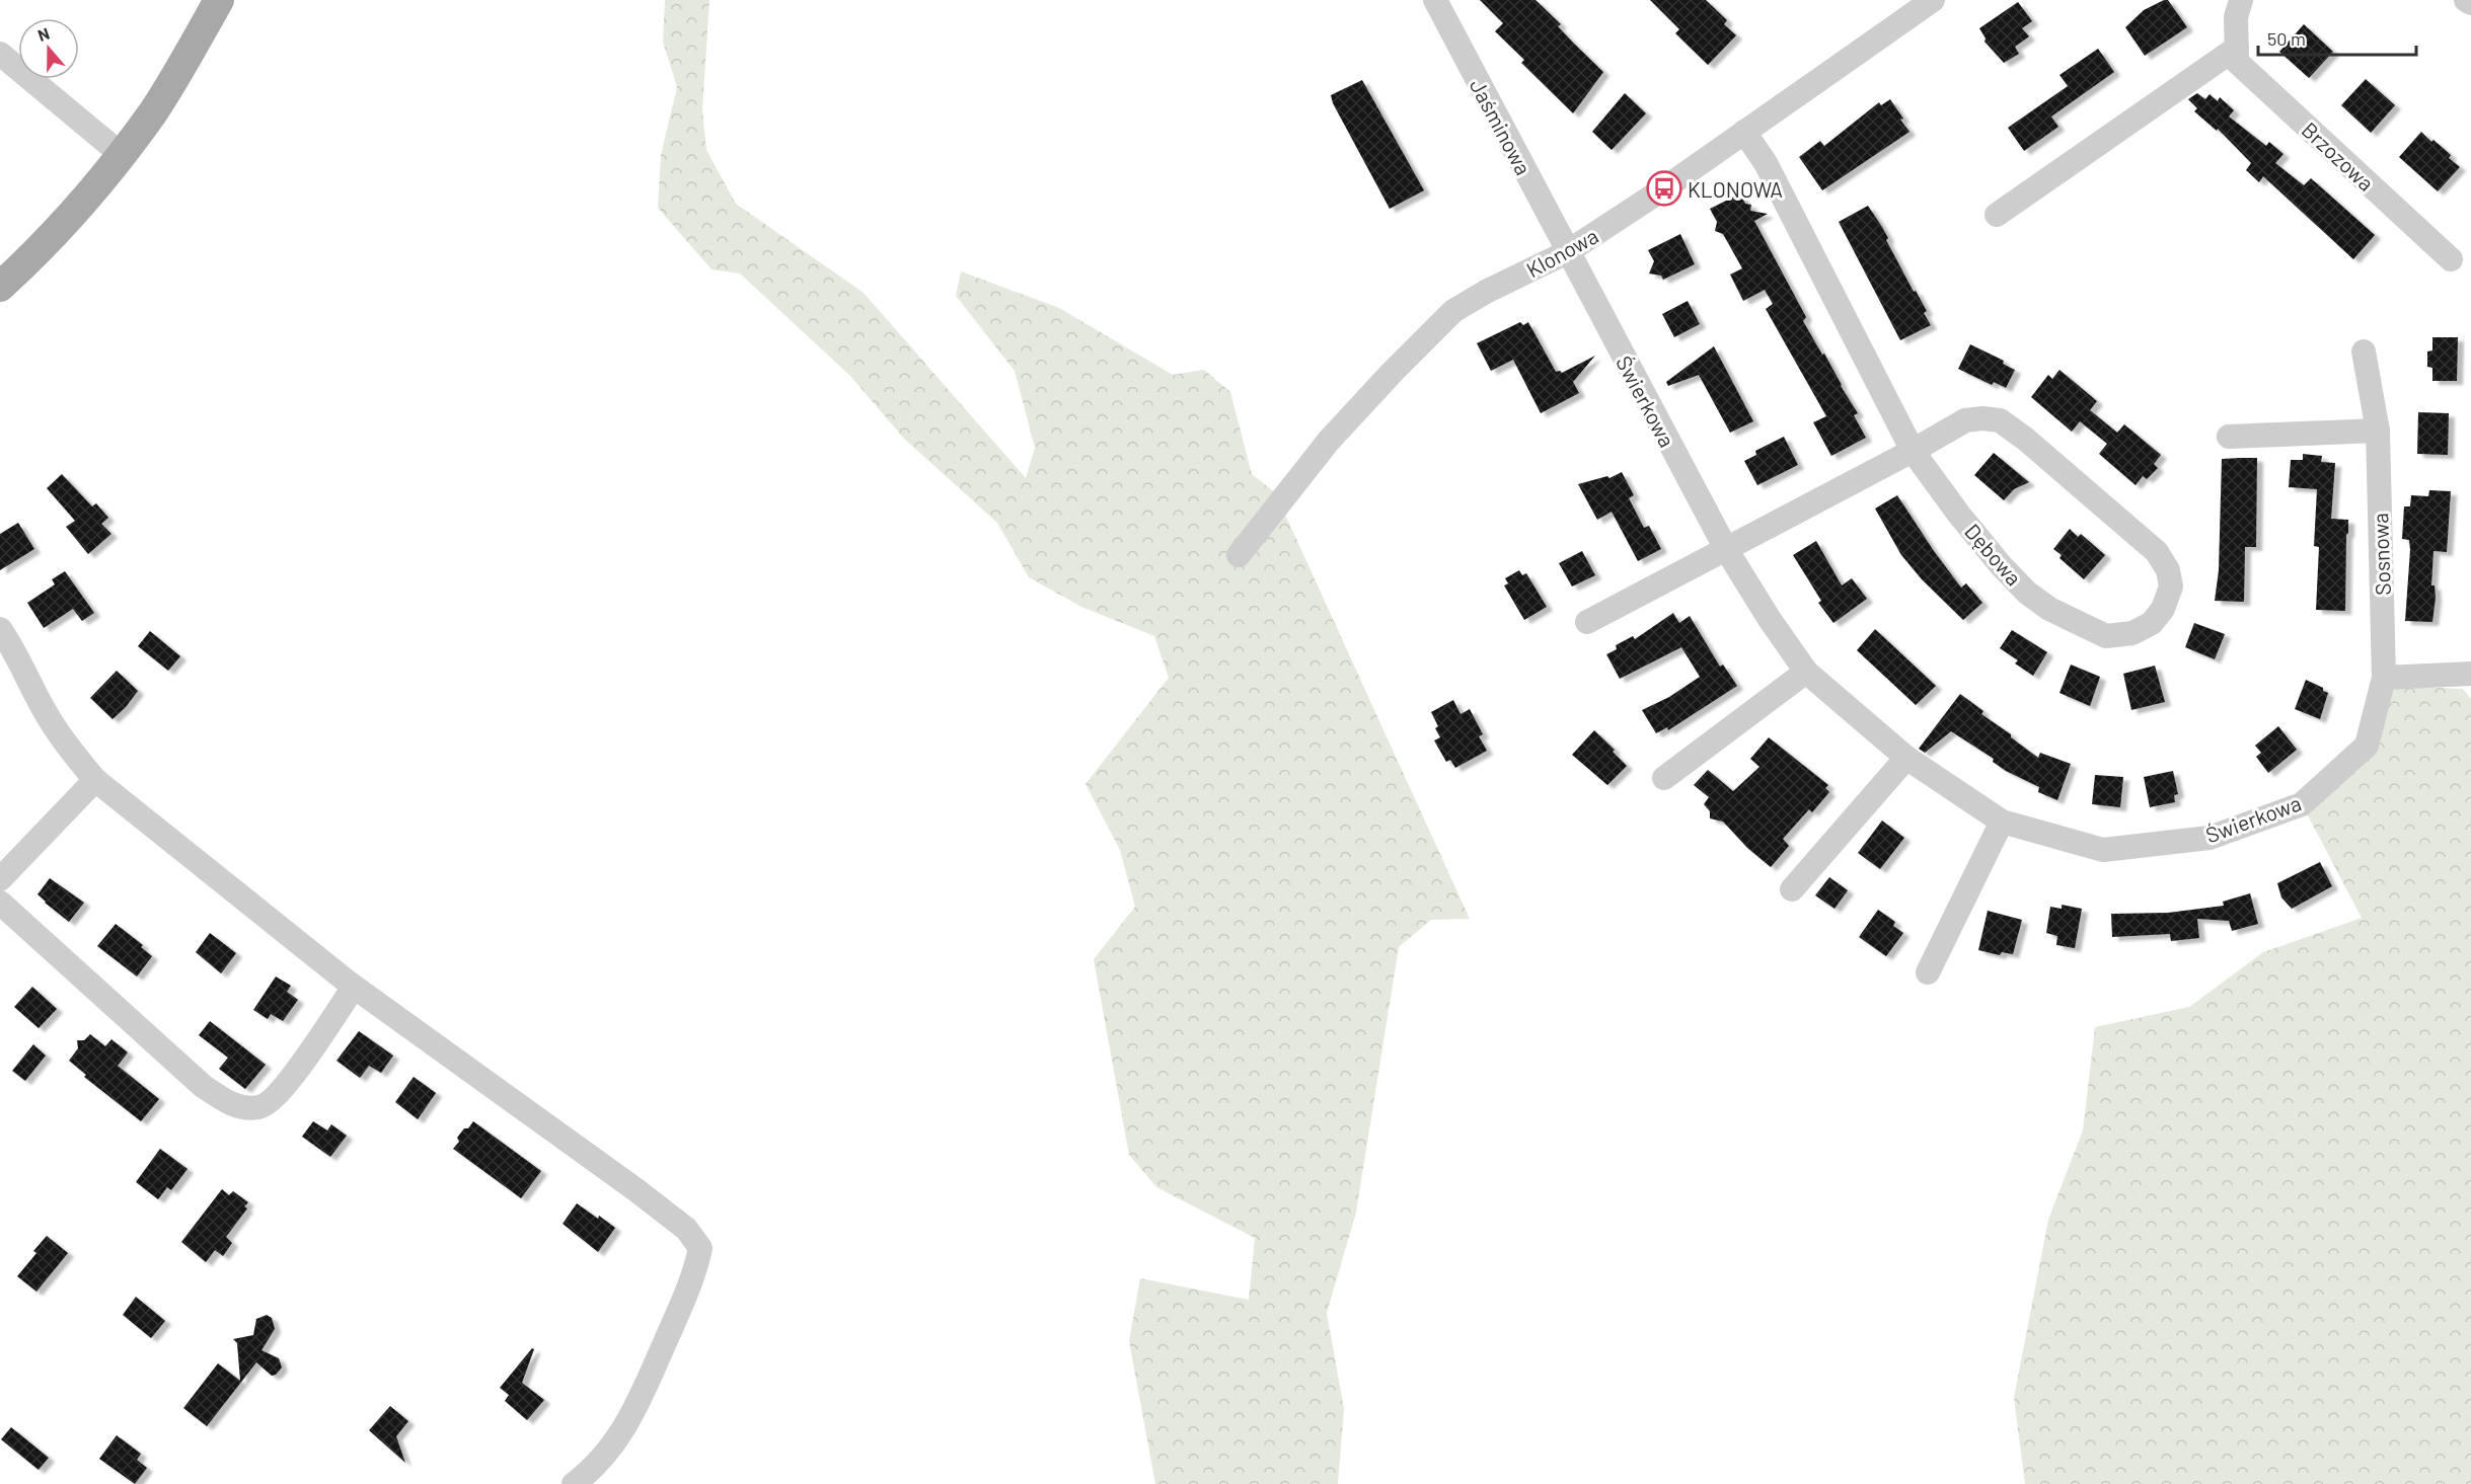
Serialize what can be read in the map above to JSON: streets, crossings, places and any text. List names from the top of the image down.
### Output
{
  "streets": {
    "street": [
      "Jaśminowa",
      "Brzozowa",
      "Klonowa",
      "Świerkowa",
      "Dębowa",
      "Sosnowa"
    ]
  },
  "crossings": [
    ["Jaśminowa", "Klonowa"],
    ["Jaśminowa", "Świerkowa"],
    ["Klonowa", "Świerkowa"],
    ["Klonowa", "Dębowa"],
    ["Świerkowa", "Sosnowa"]
  ],
  "places": {
    "bus stop": ["KLONOWA"]
  },
  "scale_bar": "50 m",
  "north": "top"
}
